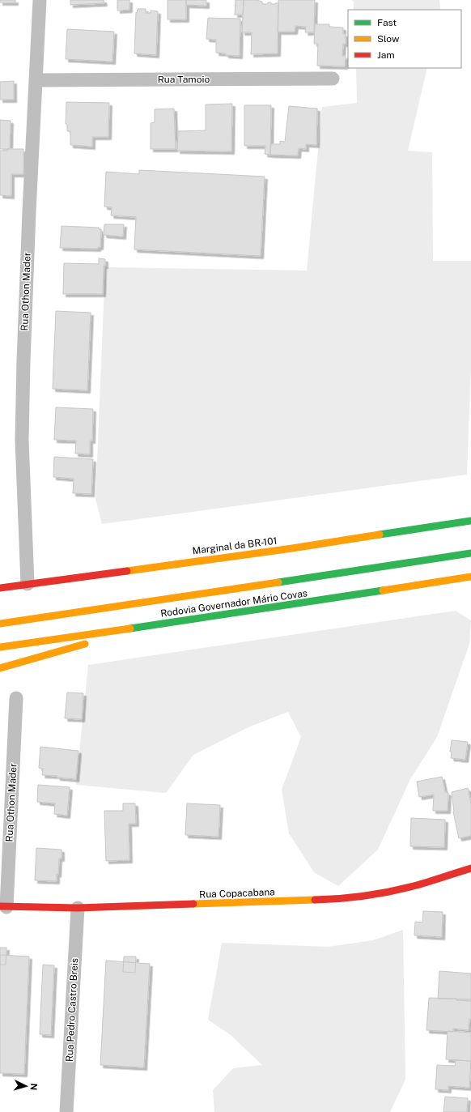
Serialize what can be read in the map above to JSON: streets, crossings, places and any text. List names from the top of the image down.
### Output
{
  "streets": {
    "main road": ["Marginal da BR-101", "Rodovia Governador Mário Covas", "Rua Copacabana"],
    "street": ["Rua Tamoio", "Rua Othon Mader", "Rua Pedro Castro Breis"]
  },
  "crossings": [
    ["Rua Tamoio", "Rua Othon Mader"],
    ["Rua Othon Mader", "Marginal da BR-101"],
    ["Rua Othon Mader", "Rua Copacabana"],
    ["Rua Copacabana", "Rua Pedro Castro Breis"]
  ],
  "legend": ["Fast", "Slow", "Jam"],
  "north": "right"
}
